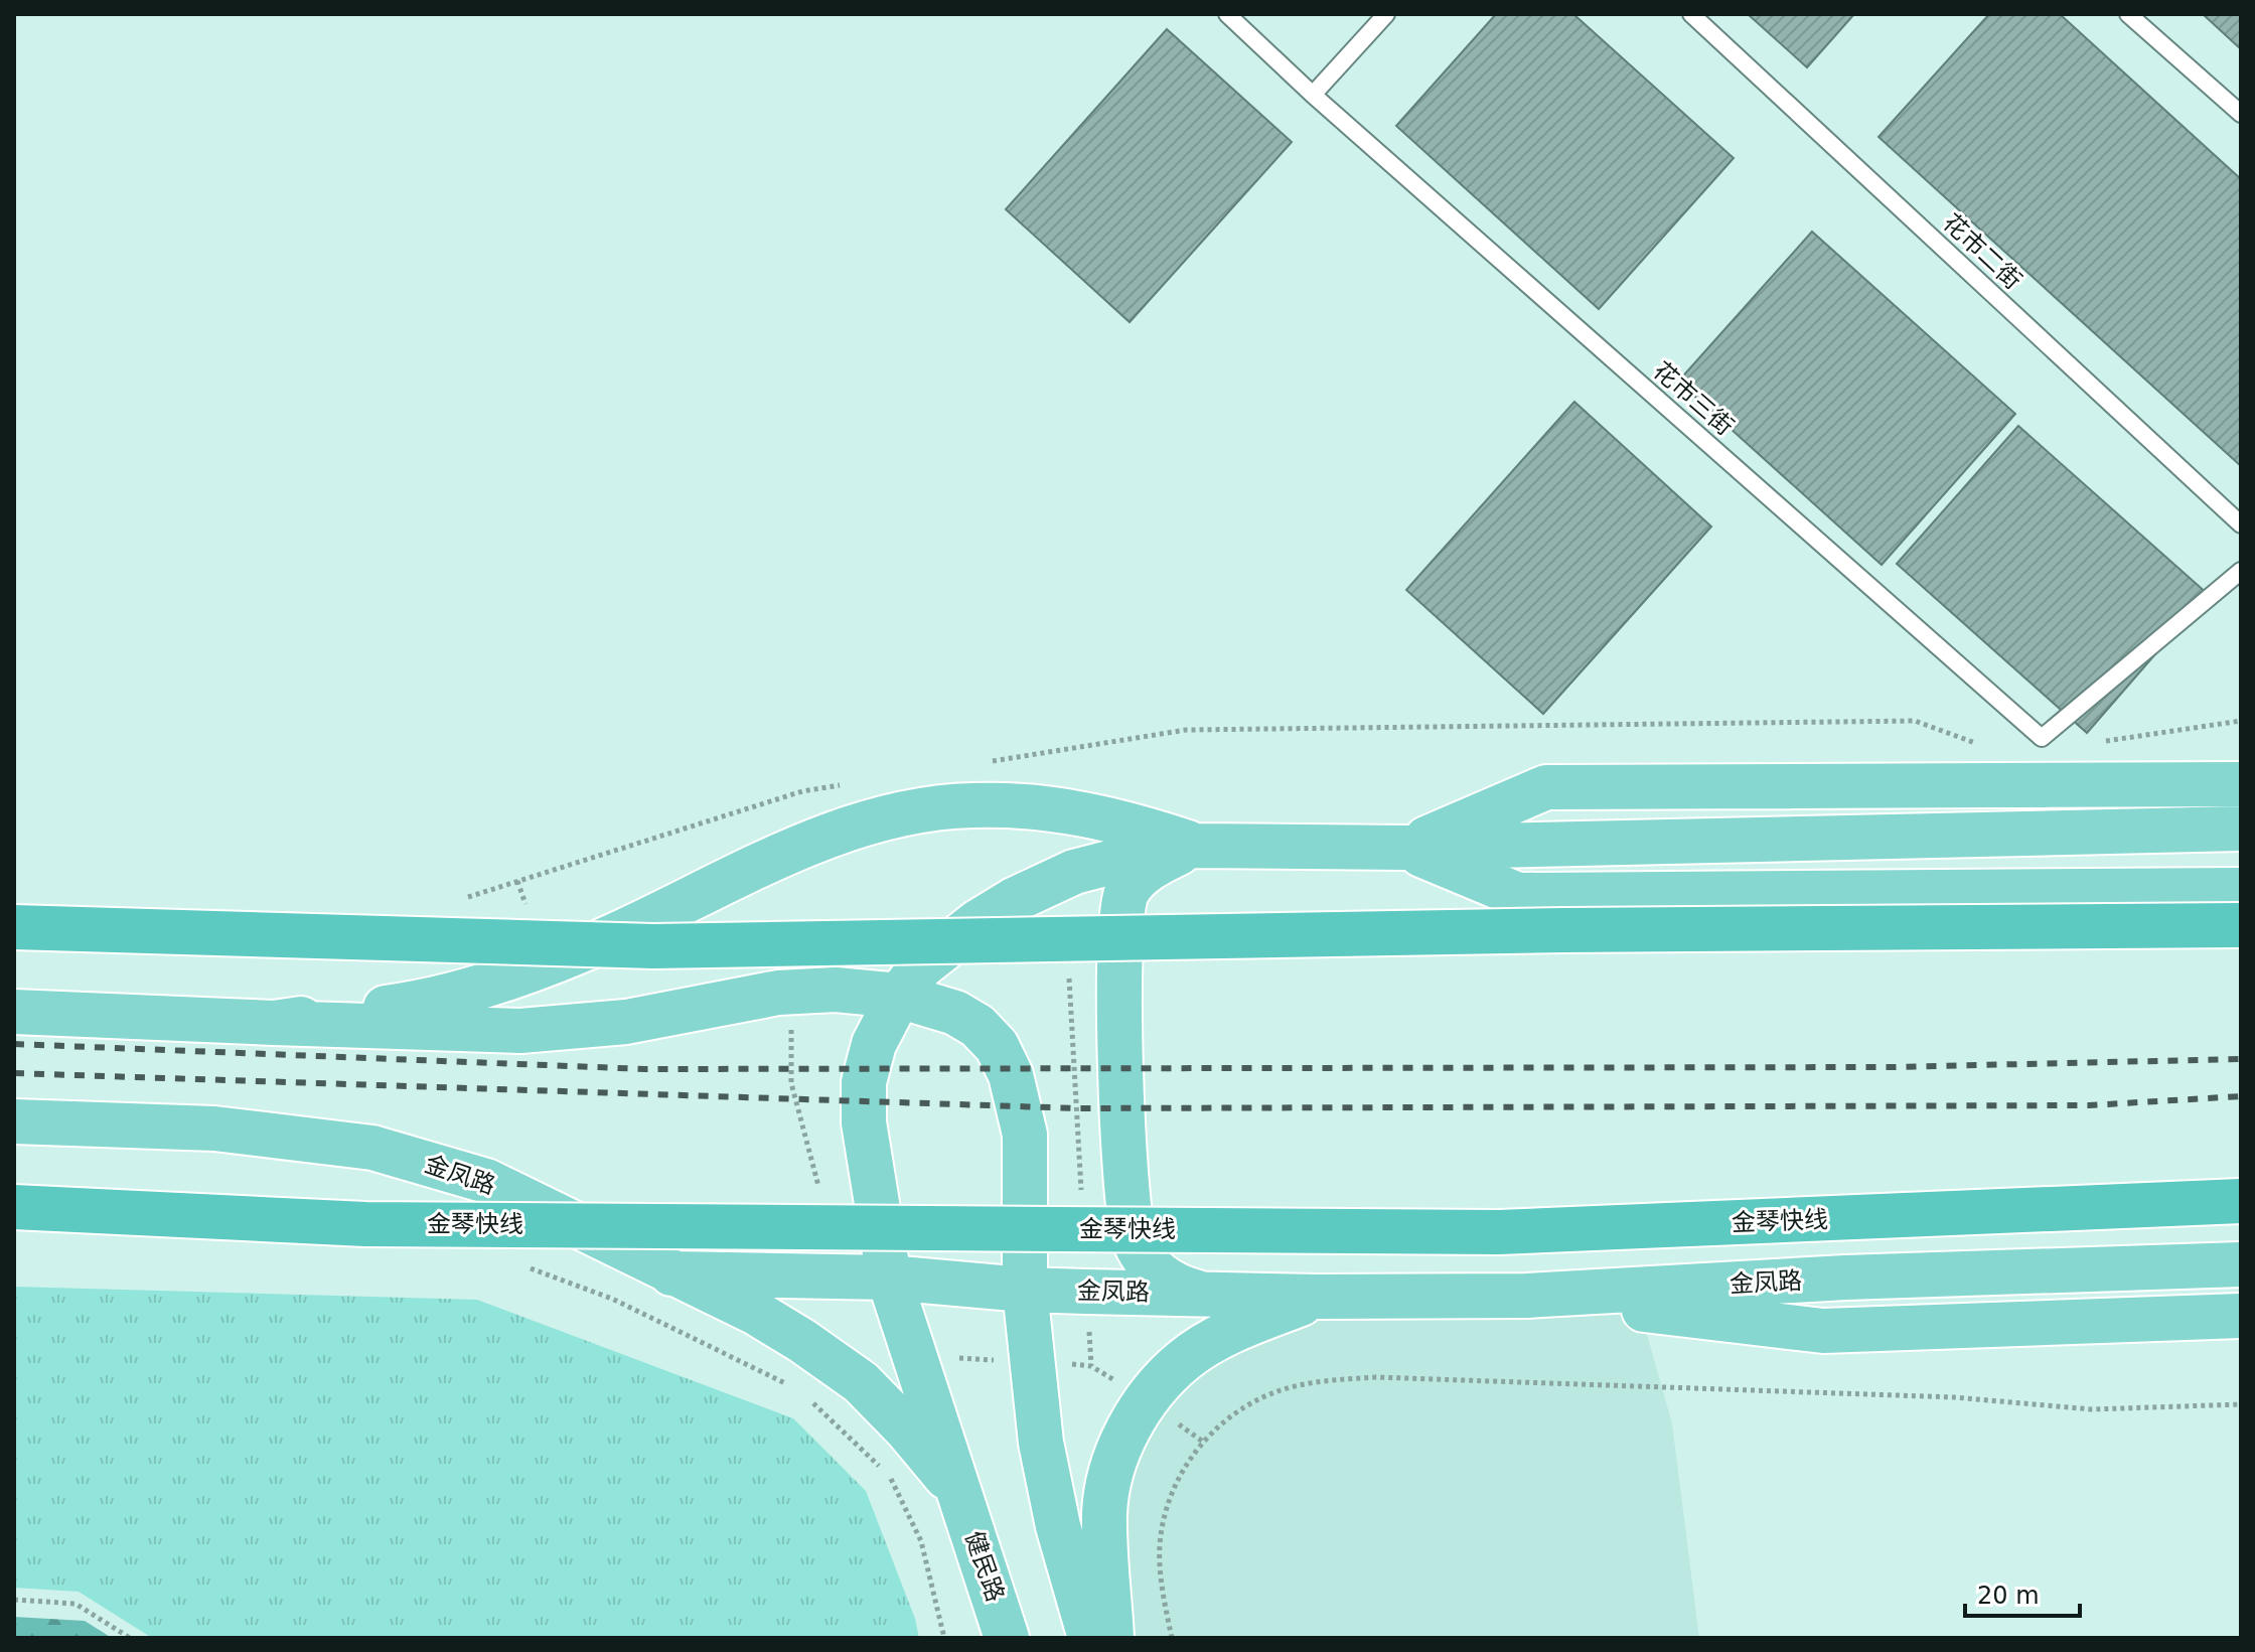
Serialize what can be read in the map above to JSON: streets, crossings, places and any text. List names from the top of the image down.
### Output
{
  "streets": {
    "highway": ["金琴快线"],
    "main road": ["金凤路", "健民路"],
    "lane": ["花市二街", "花市三街"]
  },
  "crossings": [
    ["金凤路", "健民路"]
  ],
  "scale_bar": "20 m"
}
